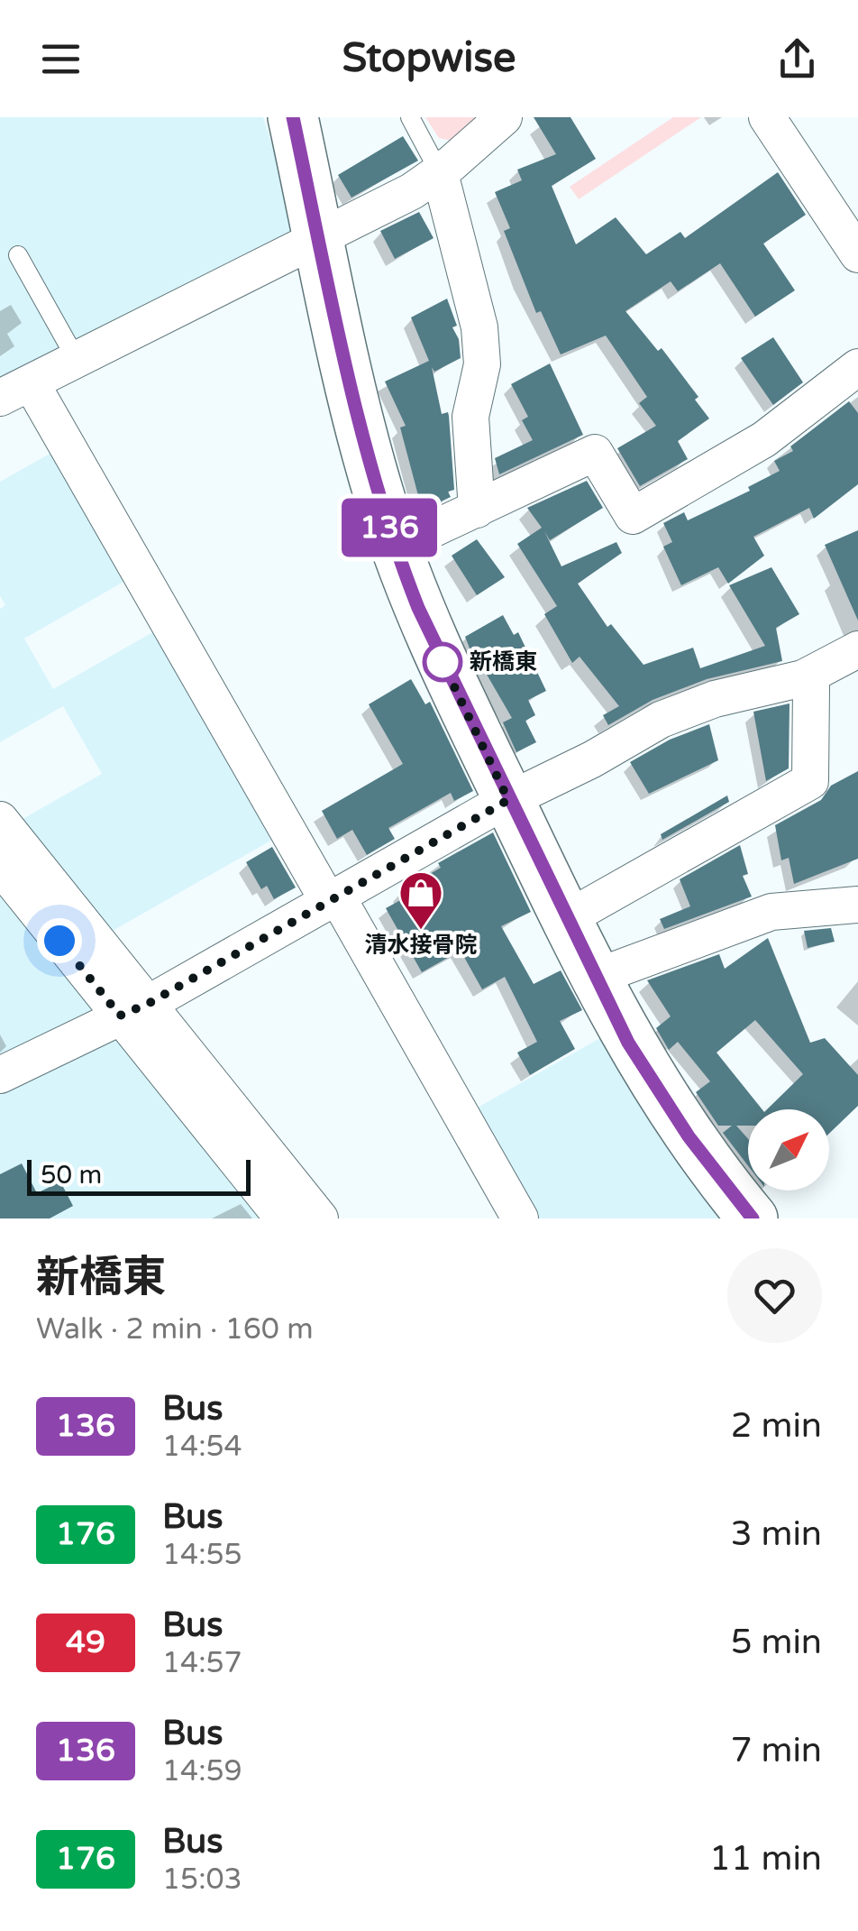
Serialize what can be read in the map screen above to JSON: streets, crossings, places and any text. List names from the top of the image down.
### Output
{
  "places": {
    "other": ["新橋東"],
    "shop": ["清水接骨院"]
  },
  "lines": ["bus line 136"],
  "scale_bar": "50 m",
  "north": "top right",
  "page": {
    "header": "Stopwise",
    "on_map": "136",
    "scale": "50 m",
    "heading": ["新橋東", "Walk · 2 min · 160 m"],
    "list": [
      {
        "mark": "136",
        "name": "Bus",
        "note": "14:54",
        "value": "2 min"
      },
      {
        "mark": "176",
        "name": "Bus",
        "note": "14:55",
        "value": "3 min"
      },
      {
        "mark": "49",
        "name": "Bus",
        "note": "14:57",
        "value": "5 min"
      },
      {
        "mark": "136",
        "name": "Bus",
        "note": "14:59",
        "value": "7 min"
      },
      {
        "mark": "176",
        "name": "Bus",
        "note": "15:03",
        "value": "11 min"
      }
    ]
  }
}
